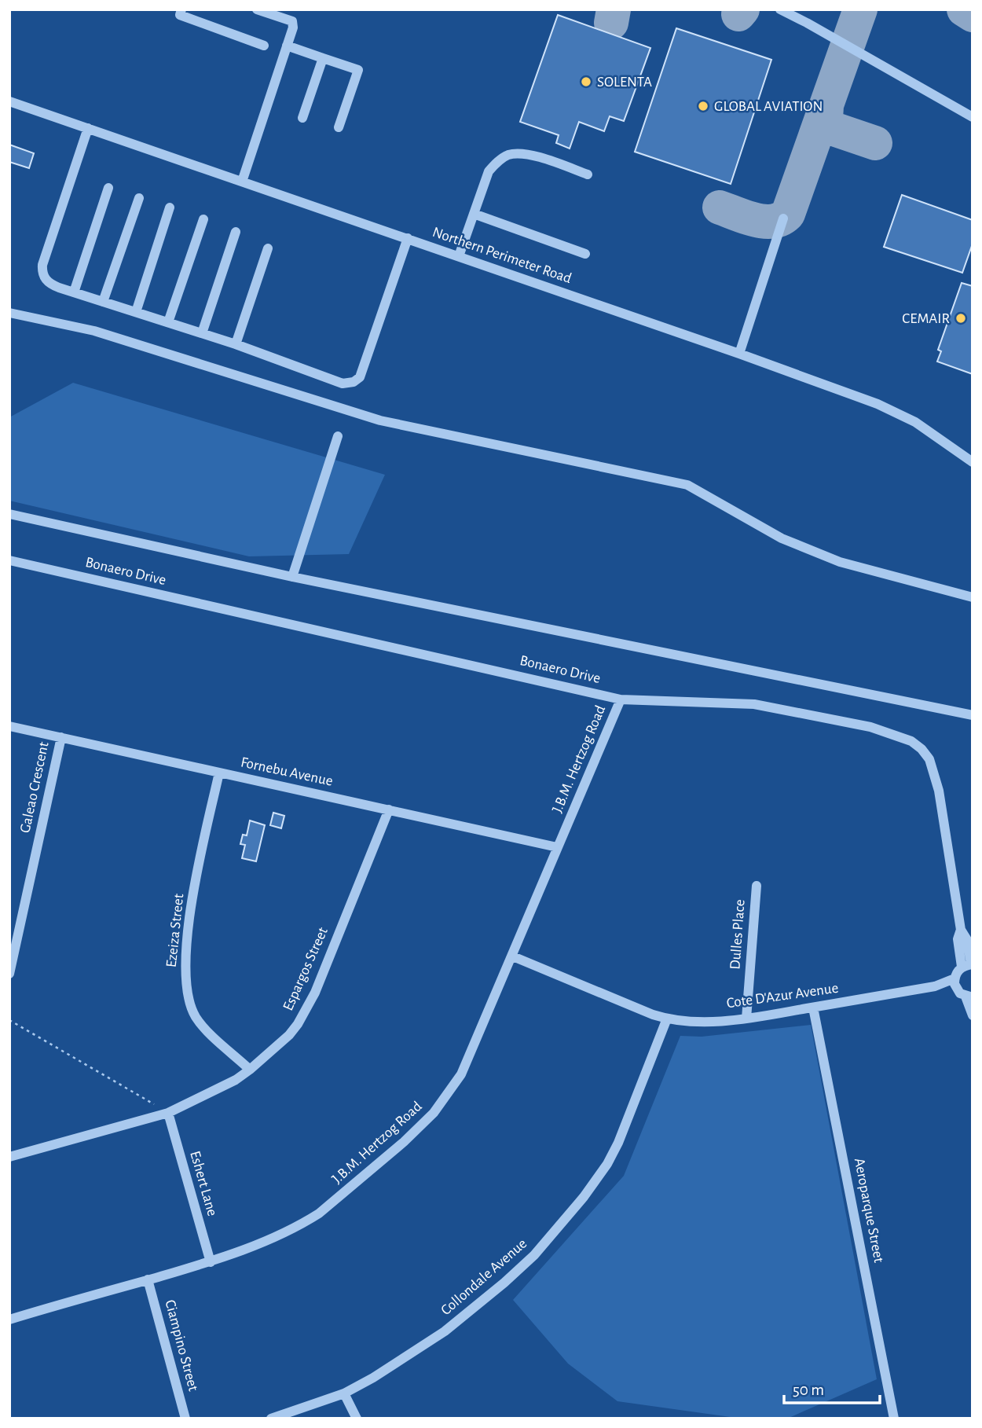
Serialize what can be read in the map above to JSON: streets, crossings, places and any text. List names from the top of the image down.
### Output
{
  "streets": {
    "street": [
      "Northern Perimeter Road",
      "Bonaero Drive",
      "J.B.M. Hertzog Road",
      "Fornebu Avenue",
      "Galeao Crescent",
      "Ezeiza Street",
      "Dulles Place",
      "Espargos Street",
      "Cote D'Azur Avenue",
      "Eshert Lane",
      "Aeroparque Street",
      "Collondale Avenue",
      "Ciampino Street"
    ]
  },
  "crossings": [
    ["Bonaero Drive", "J.B.M. Hertzog Road"],
    ["J.B.M. Hertzog Road", "Fornebu Avenue"],
    ["J.B.M. Hertzog Road", "Cote D'Azur Avenue"],
    ["J.B.M. Hertzog Road", "Eshert Lane"],
    ["J.B.M. Hertzog Road", "Ciampino Street"],
    ["Fornebu Avenue", "Galeao Crescent"],
    ["Fornebu Avenue", "Ezeiza Street"],
    ["Fornebu Avenue", "Espargos Street"],
    ["Ezeiza Street", "Espargos Street"],
    ["Dulles Place", "Cote D'Azur Avenue"],
    ["Espargos Street", "Eshert Lane"],
    ["Cote D'Azur Avenue", "Aeroparque Street"],
    ["Cote D'Azur Avenue", "Collondale Avenue"]
  ],
  "places": ["SOLENTA", "GLOBAL AVIATION", "CEMAIR"],
  "scale_bar": "50 m"
}
